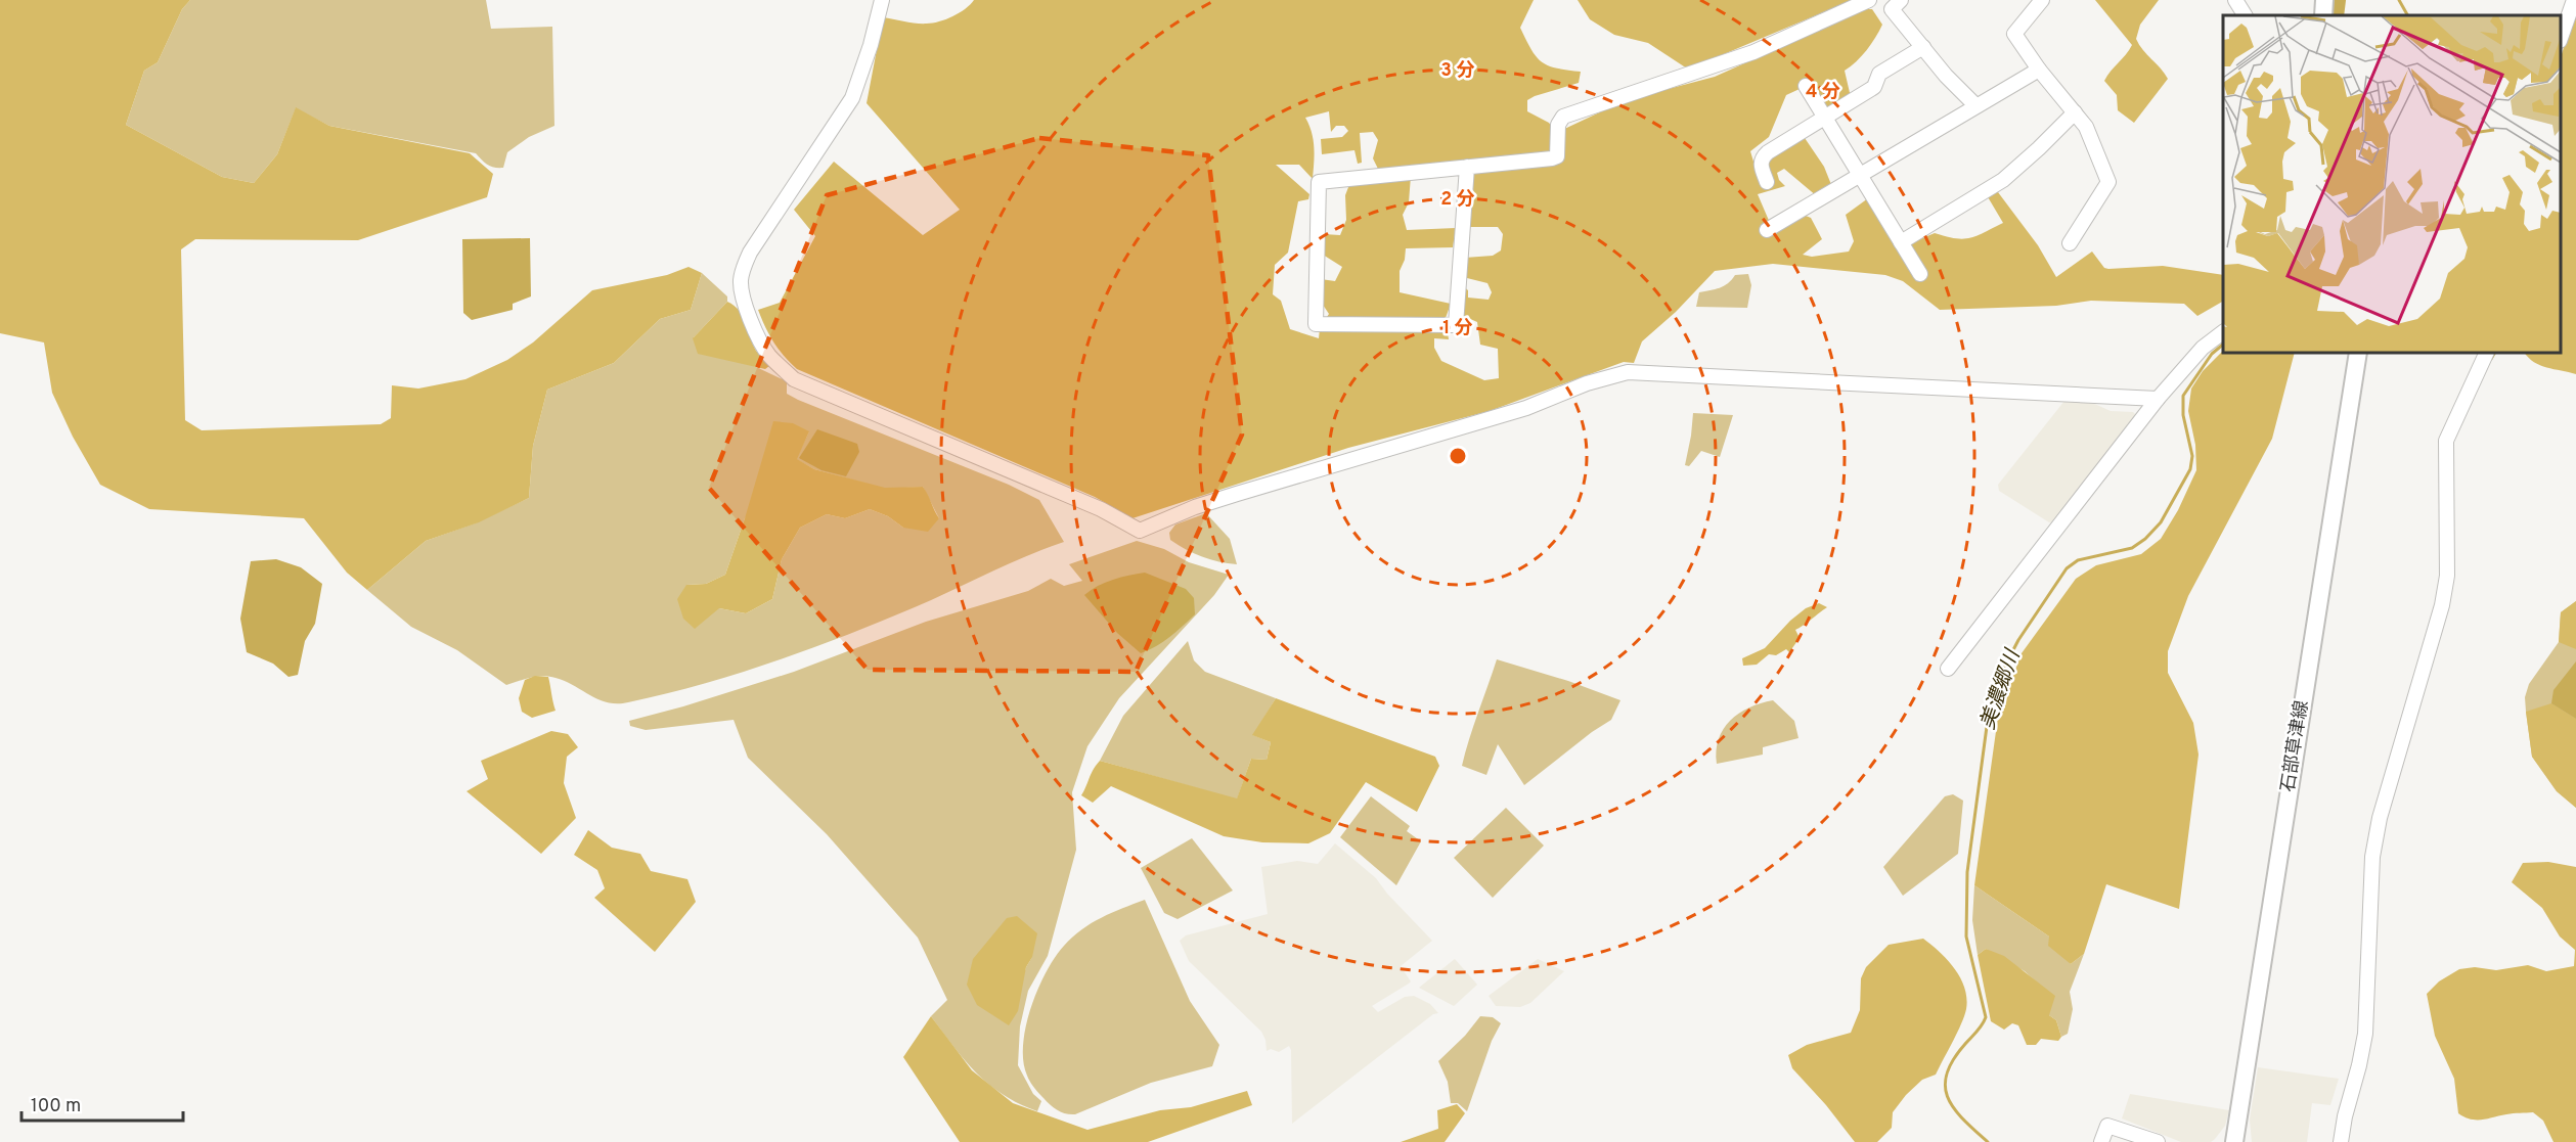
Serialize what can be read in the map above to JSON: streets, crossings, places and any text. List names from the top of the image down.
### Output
{
  "streets": {
    "main road": ["石部草津線"]
  },
  "water": ["美濃郷川"],
  "scale_bar": "100 m",
  "rings": [
    "3 分",
    "4 分",
    "2 分",
    "1 分"
  ]
}
